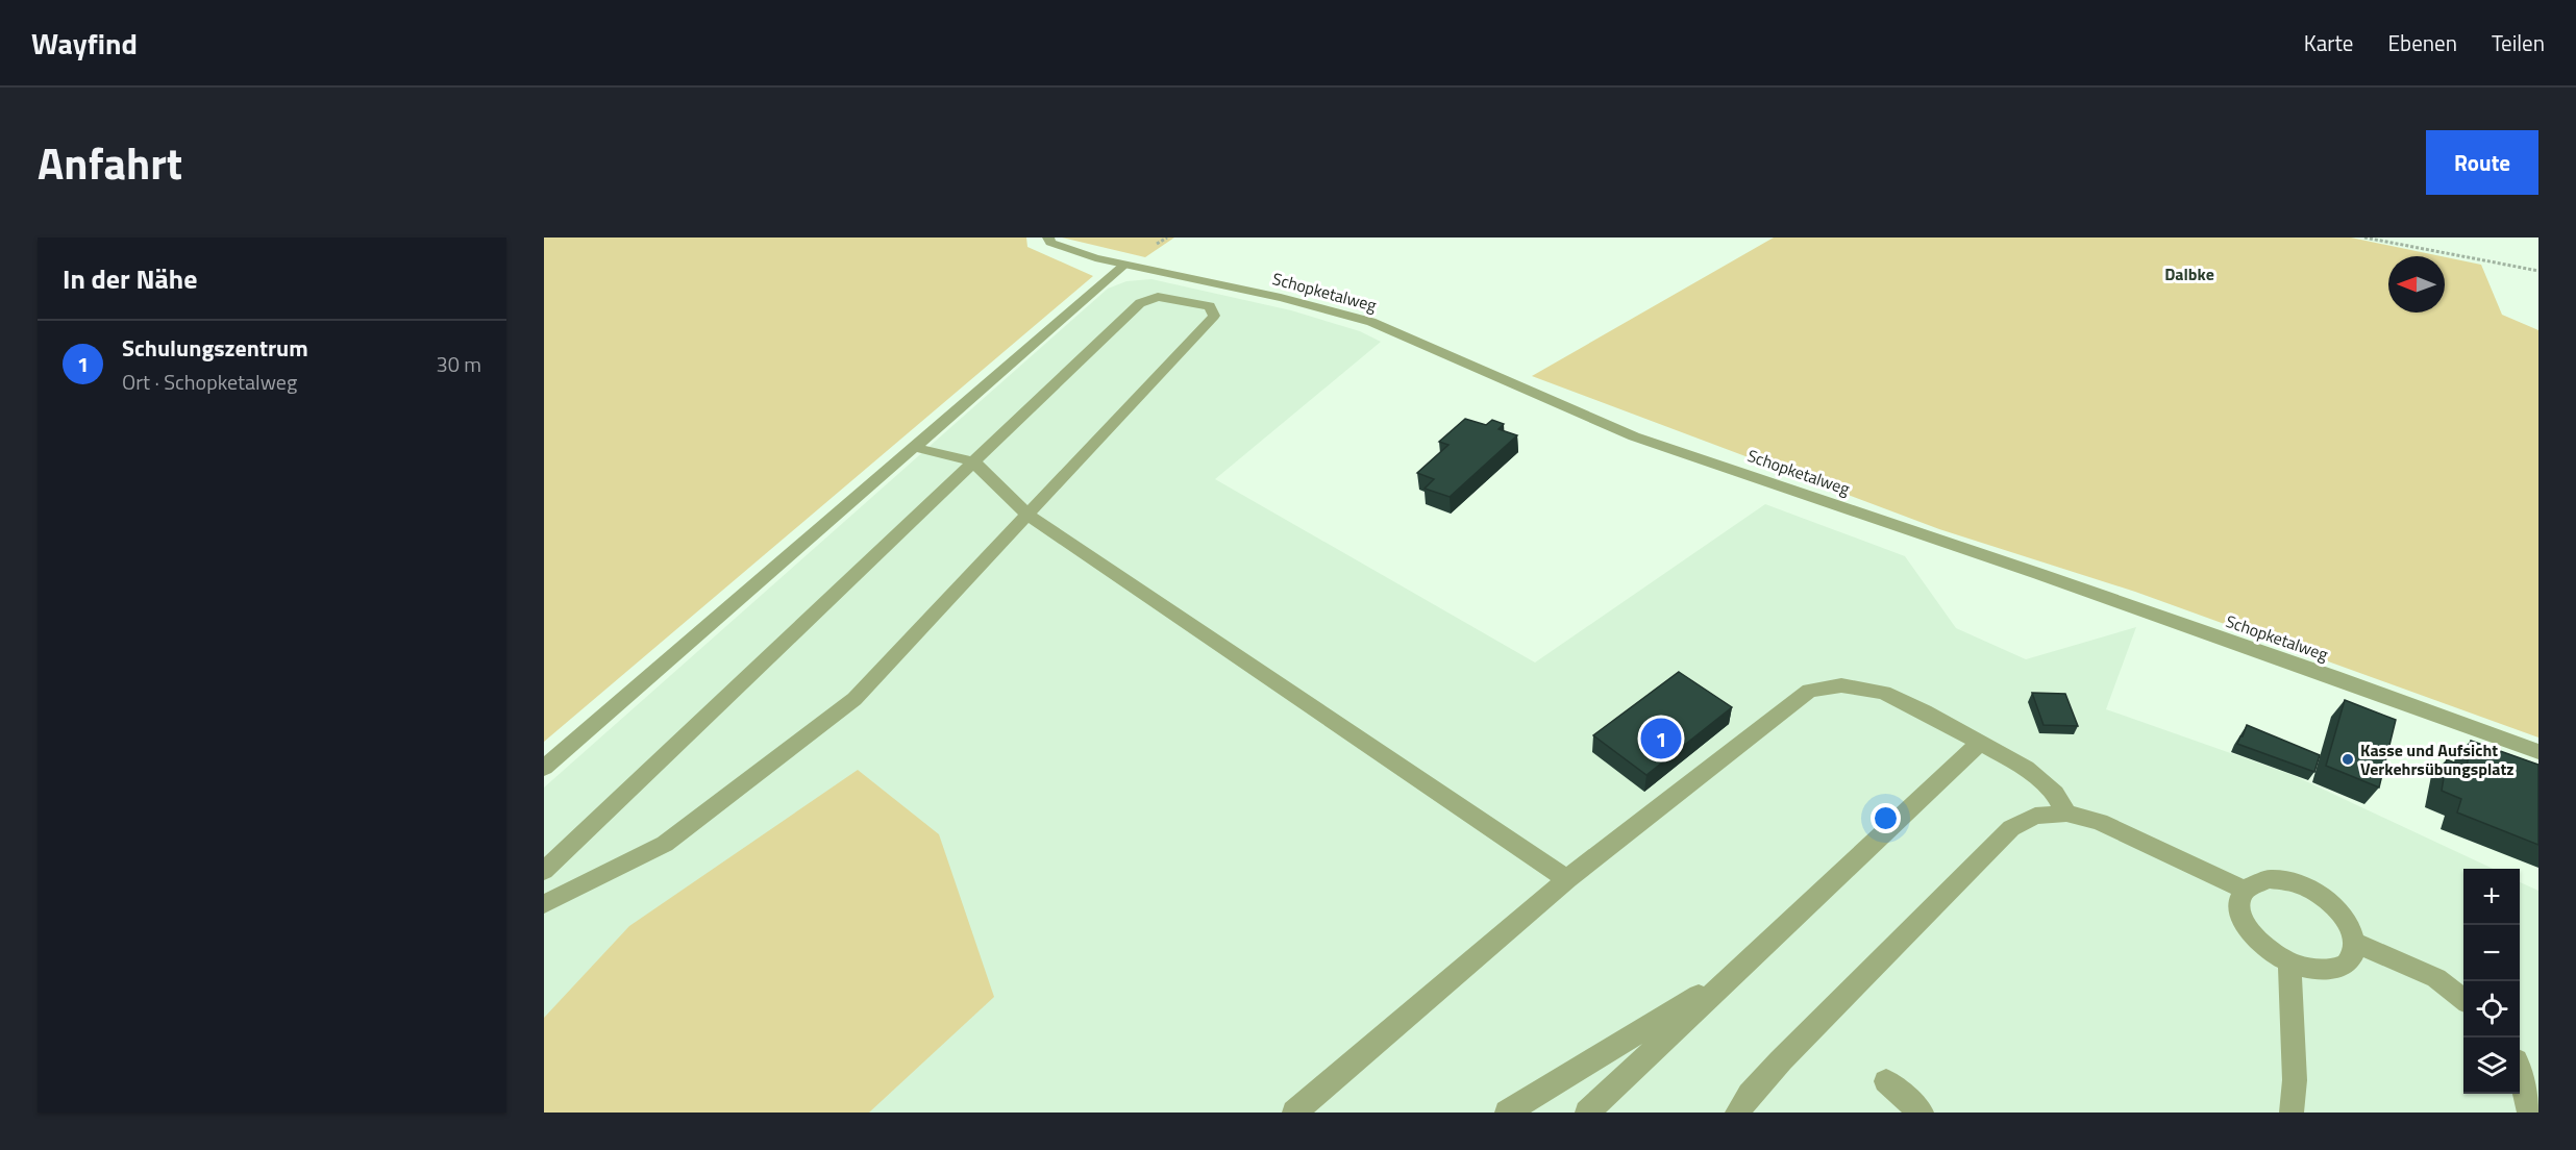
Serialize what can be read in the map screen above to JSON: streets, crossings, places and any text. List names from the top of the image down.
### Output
{
  "streets": {
    "street": ["Schopketalweg"]
  },
  "districts": ["Dalbke"],
  "places": ["Kasse und Aufsicht Verkehrsübungsplatz"],
  "north": "left",
  "page": {
    "header": "Wayfind",
    "nav": ["Karte", "Ebenen", "Teilen"],
    "title": "Anfahrt",
    "buttons": "Route",
    "heading": "In der Nähe",
    "list": [
      {
        "mark": "1",
        "name": "Schulungszentrum",
        "note": "Ort · Schopketalweg",
        "value": "30 m"
      }
    ],
    "pins": "1",
    "map_buttons": ["+", "−"]
  }
}
